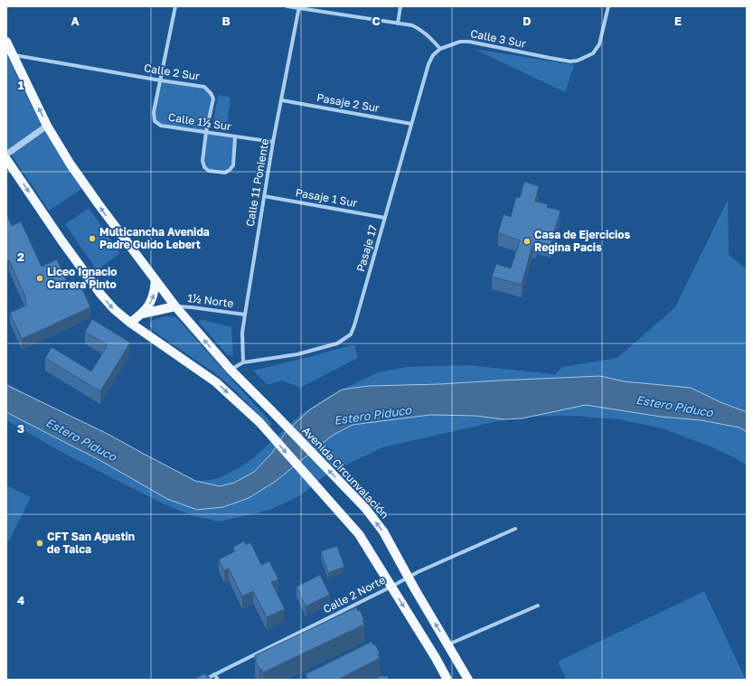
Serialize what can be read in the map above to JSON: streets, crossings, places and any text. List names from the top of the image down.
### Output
{
  "streets": {
    "main road": ["Avenida Circunvalación"],
    "street": [
      "Calle 3 Sur",
      "Calle 2 Sur",
      "Pasaje 2 Sur",
      "Calle 1½ Sur",
      "Calle 11 Poniente",
      "Pasaje 1 Sur",
      "Pasaje 17",
      "1½ Norte",
      "Calle 2 Norte"
    ]
  },
  "crossings": [
    ["Calle 3 Sur", "Pasaje 17"],
    ["Calle 2 Sur", "Calle 1½ Sur"],
    ["Calle 2 Sur", "Avenida Circunvalación"],
    ["Pasaje 2 Sur", "Calle 11 Poniente"],
    ["Pasaje 2 Sur", "Pasaje 17"],
    ["Calle 1½ Sur", "Calle 11 Poniente"],
    ["Calle 11 Poniente", "Pasaje 1 Sur"],
    ["Calle 11 Poniente", "Pasaje 17"],
    ["Calle 11 Poniente", "1½ Norte"],
    ["Pasaje 1 Sur", "Pasaje 17"],
    ["Pasaje 17", "Avenida Circunvalación"],
    ["1½ Norte", "Avenida Circunvalación"],
    ["Avenida Circunvalación", "Calle 2 Norte"]
  ],
  "water": ["Estero Piduco"],
  "places": [
    "Multicancha Avenida Padre Guido Lebert",
    "Casa de Ejercicios Regina Pacis",
    "Liceo Ignacio Carrera Pinto",
    "CFT San Agustin de Talca"
  ],
  "grid": {
    "columns": [
      "A",
      "B",
      "C",
      "D",
      "E"
    ],
    "rows": [
      "1",
      "2",
      "3",
      "4"
    ]
  }
}
